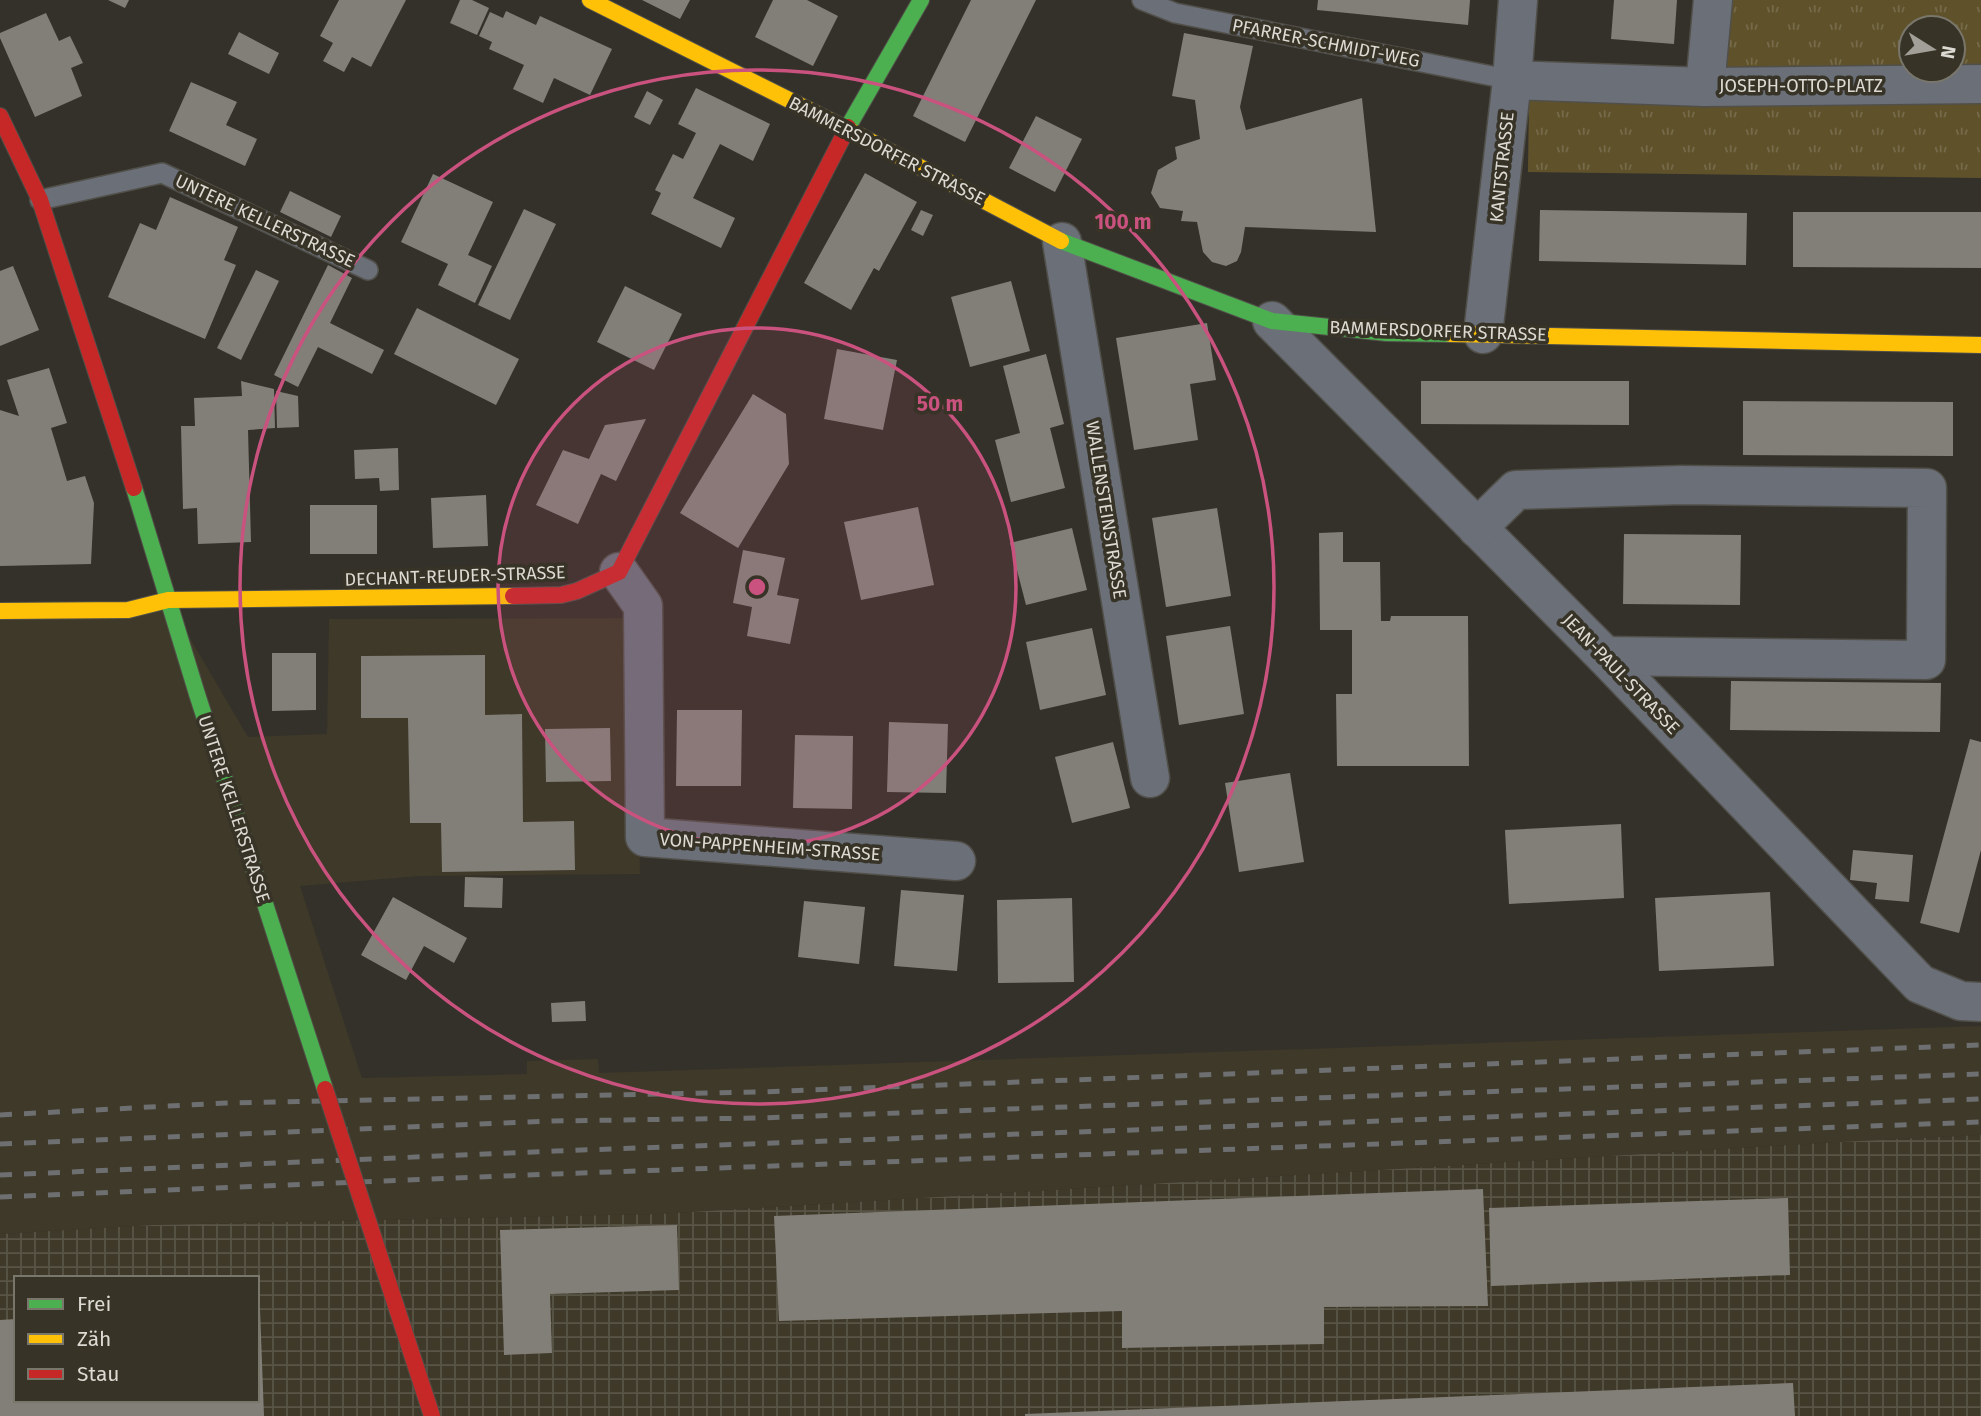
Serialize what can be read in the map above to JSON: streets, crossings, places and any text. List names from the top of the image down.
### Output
{
  "streets": {
    "street": [
      "JOSEPH-OTTO-PLATZ",
      "BAMMERSDORFER STRASSE",
      "KANTSTRASSE",
      "UNTERE KELLERSTRASSE",
      "WALLENSTEINSTRASSE",
      "DECHANT-REUDER-STRASSE",
      "JEAN-PAUL-STRASSE",
      "VON-PAPPENHEIM-STRASSE"
    ],
    "lane": ["PFARRER-SCHMIDT-WEG"]
  },
  "crossings": [
    ["PFARRER-SCHMIDT-WEG", "JOSEPH-OTTO-PLATZ"],
    ["PFARRER-SCHMIDT-WEG", "KANTSTRASSE"],
    ["JOSEPH-OTTO-PLATZ", "KANTSTRASSE"],
    ["BAMMERSDORFER STRASSE", "KANTSTRASSE"],
    ["BAMMERSDORFER STRASSE", "WALLENSTEINSTRASSE"],
    ["BAMMERSDORFER STRASSE", "JEAN-PAUL-STRASSE"],
    ["UNTERE KELLERSTRASSE", "DECHANT-REUDER-STRASSE"],
    ["DECHANT-REUDER-STRASSE", "VON-PAPPENHEIM-STRASSE"]
  ],
  "legend": ["Frei", "Zäh", "Stau"],
  "north": "right",
  "rings": ["100 m", "50 m"]
}
